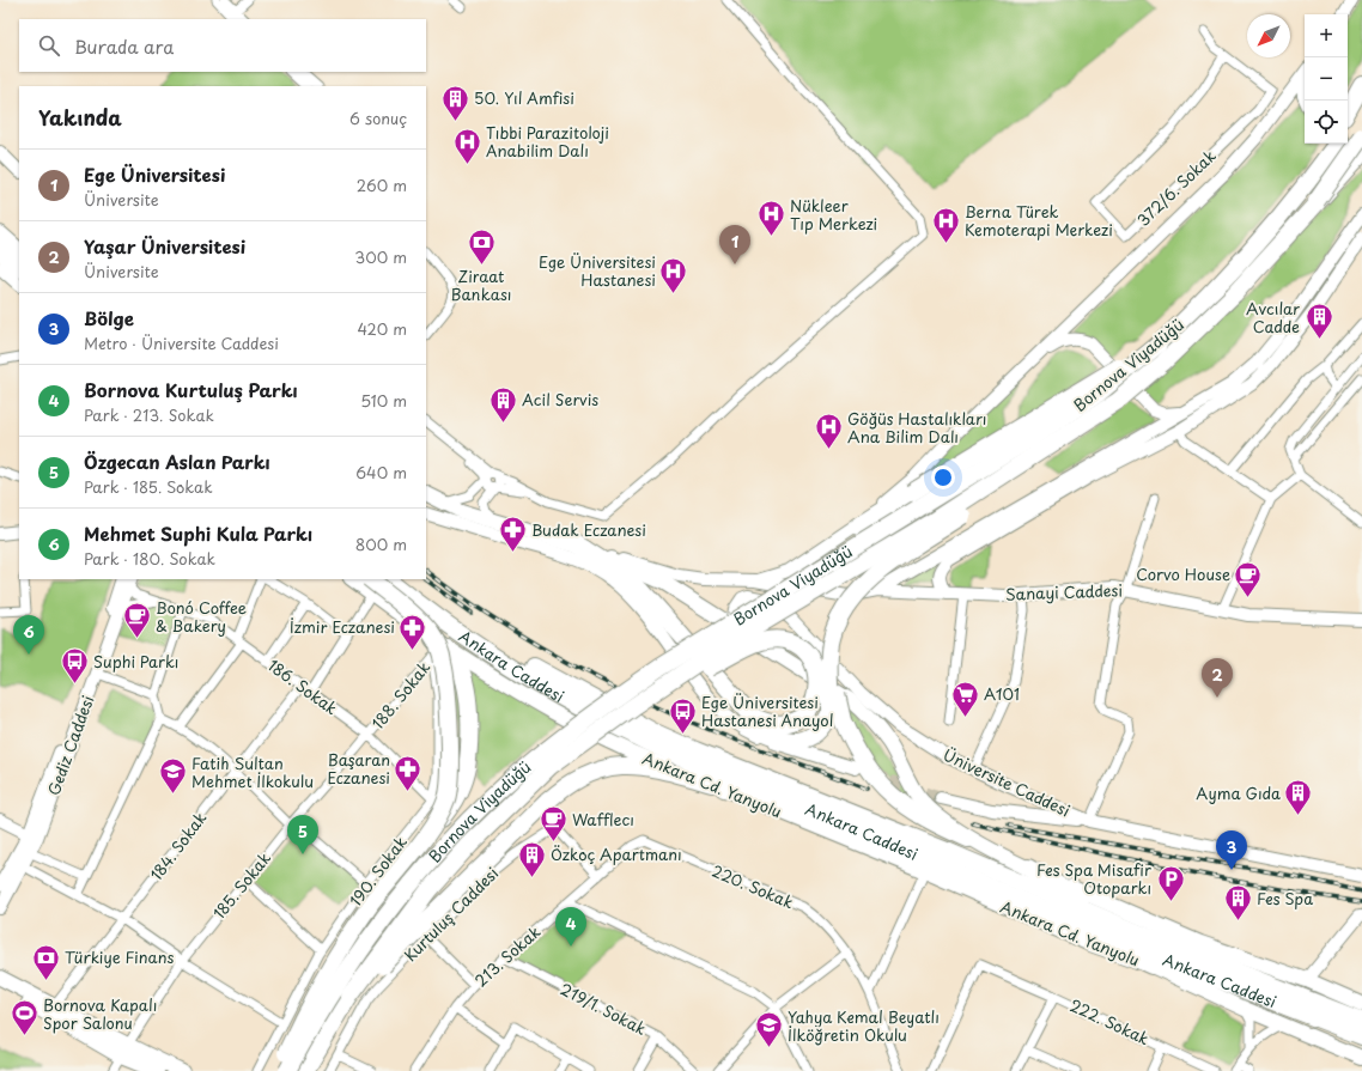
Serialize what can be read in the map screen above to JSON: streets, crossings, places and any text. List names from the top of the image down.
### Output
{
  "streets": {
    "highway": ["Bornova Viyadüğü", "Ankara Caddesi"],
    "main road": [
      "Sanayi Caddesi",
      "Gediz Caddesi",
      "Üniversite Caddesi",
      "Ankara Cd. Yanyolu"
    ],
    "street": [
      "372/6. Sokak",
      "186. Sokak",
      "188. Sokak",
      "184. Sokak",
      "190. Sokak",
      "185. Sokak",
      "220. Sokak",
      "Kurtuluş Caddesi",
      "213. Sokak",
      "219/1. Sokak",
      "222. Sokak"
    ]
  },
  "crossings": [
    ["186. Sokak", "188. Sokak"],
    ["186. Sokak", "Gediz Caddesi"],
    ["186. Sokak", "184. Sokak"],
    ["186. Sokak", "190. Sokak"],
    ["186. Sokak", "185. Sokak"],
    ["188. Sokak", "190. Sokak"],
    ["188. Sokak", "185. Sokak"],
    ["220. Sokak", "213. Sokak"],
    ["Kurtuluş Caddesi", "213. Sokak"],
    ["213. Sokak", "219/1. Sokak"]
  ],
  "places": {
    "building": [
      "50. Yıl Amfisi",
      "Avcılar Cadde",
      "Acil Servis",
      "Ayma Gıda",
      "Özkoç Apartmanı",
      "Fes Spa"
    ],
    "hospital": [
      "Tıbbi Parazitoloji Anabilim Dalı",
      "Nükleer Tıp Merkezi",
      "Berna Türek Kemoterapi Merkezi",
      "Ege Üniversitesi Hastanesi",
      "Göğüs Hastalıkları Ana Bilim Dalı"
    ],
    "bank": ["Ziraat Bankası", "Türkiye Finans"],
    "pharmacy": ["Budak Eczanesi", "İzmir Eczanesi", "Başaran Eczanesi"],
    "cafe": ["Corvo House", "Bonó Coffee & Bakery", "Wafflecı"],
    "bus stop": ["Suphi Parkı", "Ege Üniversitesi Hastanesi Anayol"],
    "supermarket": ["A101"],
    "school or university": ["Fatih Sultan Mehmet İlkokulu", "Yahya Kemal Beyatlı İlköğretin Okulu"],
    "parking": ["Fes Spa Misafir Otoparkı"],
    "sports": ["Bornova Kapalı Spor Salonu"]
  },
  "north": "bottom left",
  "page": {
    "map_buttons": ["+", "−"],
    "search": "Burada ara",
    "heading": ["Yakında", "6 sonuç"],
    "list": [
      {
        "mark": "1",
        "name": "Ege Üniversitesi",
        "note": "Üniversite",
        "value": "260 m"
      },
      {
        "mark": "2",
        "name": "Yaşar Üniversitesi",
        "note": "Üniversite",
        "value": "300 m"
      },
      {
        "mark": "3",
        "name": "Bölge",
        "note": "Metro · Üniversite Caddesi",
        "value": "420 m"
      },
      {
        "mark": "4",
        "name": "Bornova Kurtuluş Parkı",
        "note": "Park · 213. Sokak",
        "value": "510 m"
      },
      {
        "mark": "5",
        "name": "Özgecan Aslan Parkı",
        "note": "Park · 185. Sokak",
        "value": "640 m"
      },
      {
        "mark": "6",
        "name": "Mehmet Suphi Kula Parkı",
        "note": "Park · 180. Sokak",
        "value": "800 m"
      }
    ],
    "pins": [
      "1",
      "6",
      "2",
      "5",
      "3",
      "4"
    ]
  }
}
